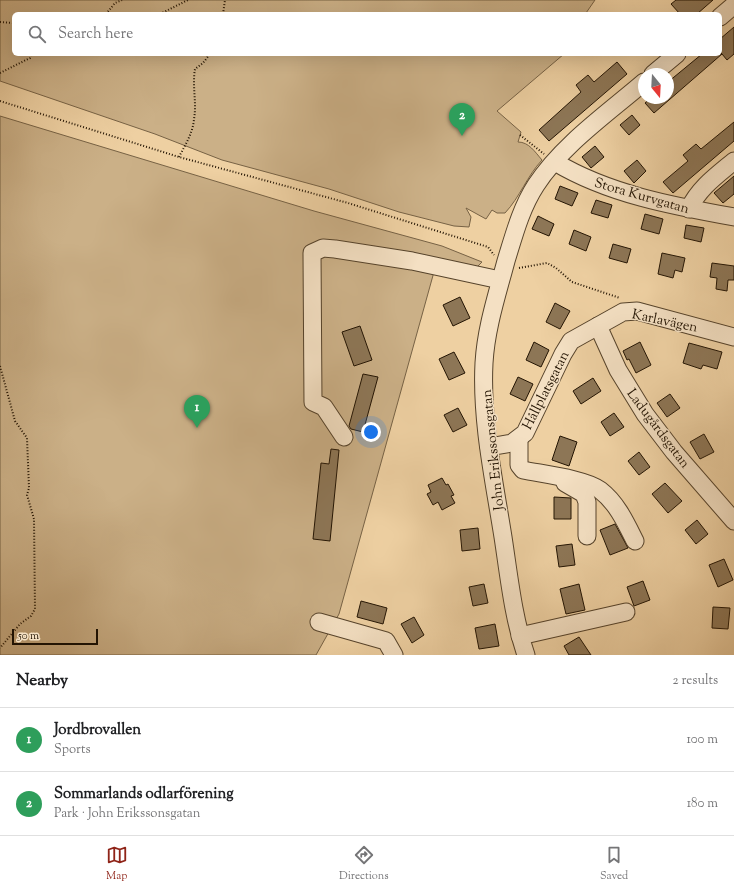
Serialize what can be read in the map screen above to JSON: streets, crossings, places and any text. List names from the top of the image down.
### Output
{
  "streets": {
    "street": [
      "Stora Kurvgatan",
      "Karlavägen",
      "Hållplatsgatan",
      "Ladugårdsgatan",
      "John Erikssonsgatan"
    ]
  },
  "crossings": [
    ["Stora Kurvgatan", "John Erikssonsgatan"],
    ["Karlavägen", "Hållplatsgatan"],
    ["Karlavägen", "Ladugårdsgatan"],
    ["Hållplatsgatan", "Ladugårdsgatan"],
    ["Hållplatsgatan", "John Erikssonsgatan"]
  ],
  "scale_bar": "50 m",
  "north": "bottom",
  "page": {
    "search": "Search here",
    "pins": ["2", "1"],
    "scale": "50 m",
    "heading": ["Nearby", "2 results"],
    "list": [
      {
        "mark": "1",
        "name": "Jordbrovallen",
        "note": "Sports",
        "value": "100 m"
      },
      {
        "mark": "2",
        "name": "Sommarlands odlarförening",
        "note": "Park · John Erikssonsgatan",
        "value": "180 m"
      }
    ],
    "nav": ["Map", "Directions", "Saved"]
  }
}
